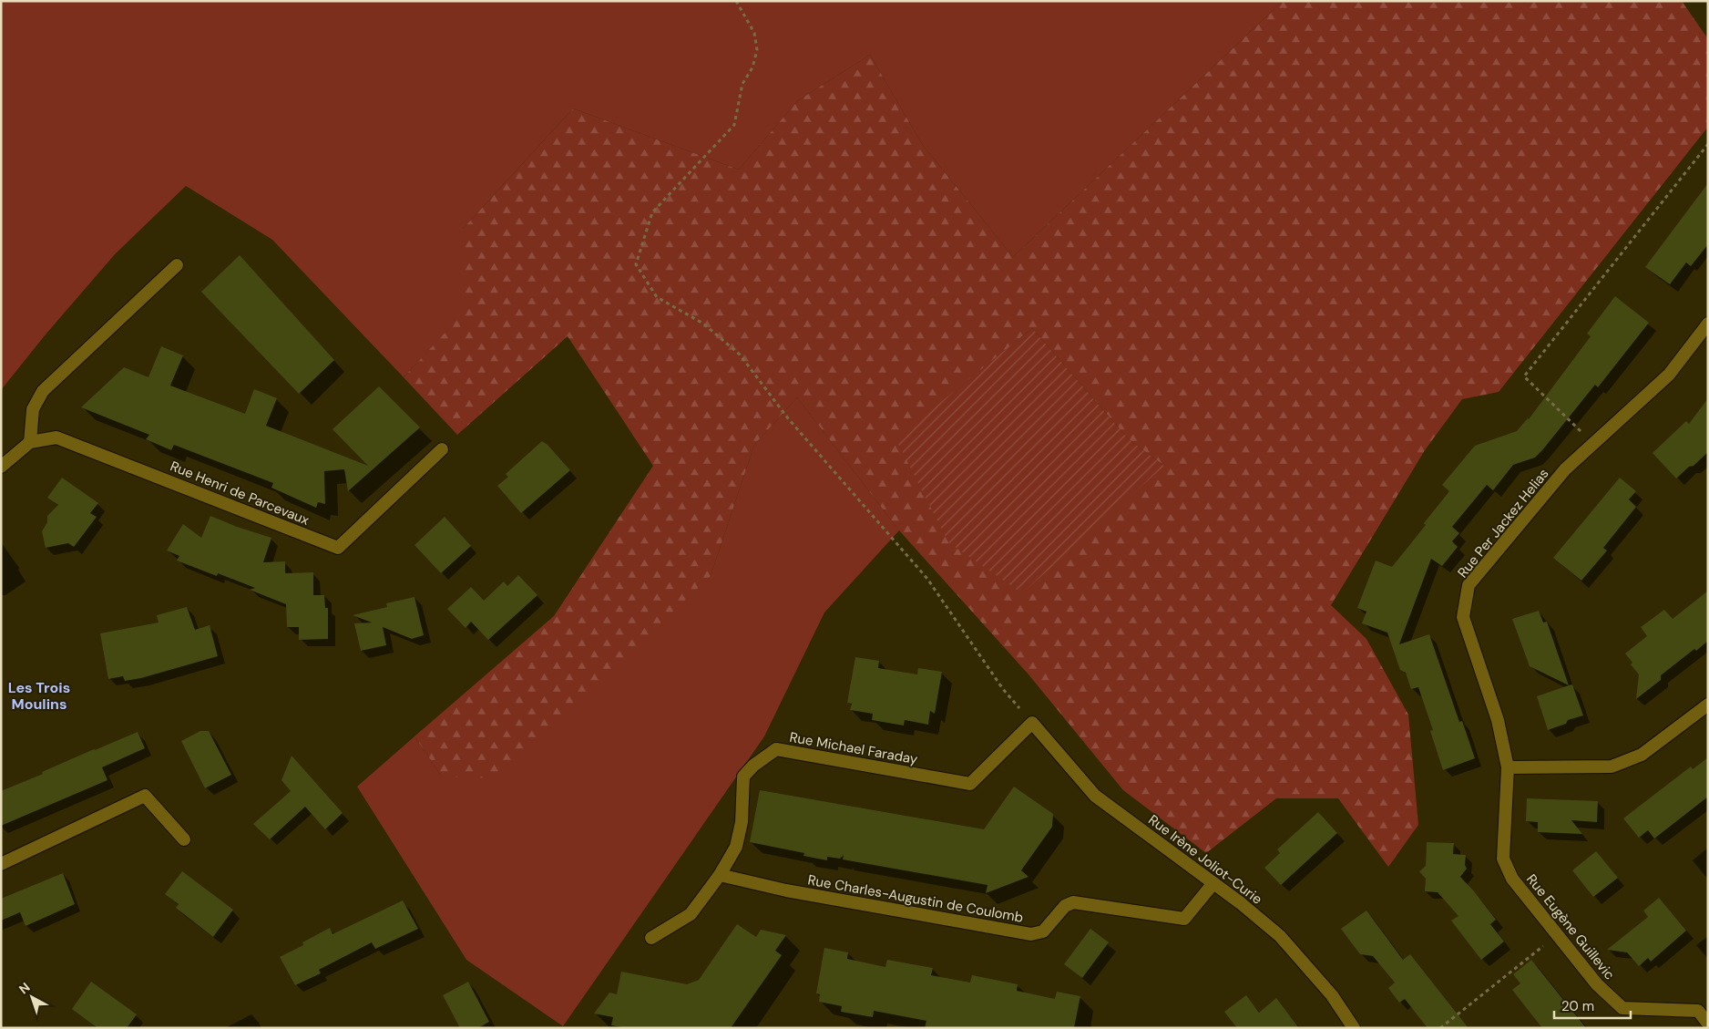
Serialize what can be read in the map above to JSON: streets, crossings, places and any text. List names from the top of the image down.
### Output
{
  "streets": {
    "street": [
      "Rue Henri de Parcevaux",
      "Rue Per Jackez Helias",
      "Rue Michael Faraday",
      "Rue Irène Joliot-Curie",
      "Rue Charles-Augustin de Coulomb",
      "Rue Eugène Guillevic"
    ]
  },
  "crossings": [
    ["Rue Per Jackez Helias", "Rue Eugène Guillevic"],
    ["Rue Michael Faraday", "Rue Irène Joliot-Curie"],
    ["Rue Michael Faraday", "Rue Charles-Augustin de Coulomb"],
    ["Rue Irène Joliot-Curie", "Rue Charles-Augustin de Coulomb"]
  ],
  "districts": ["Les Trois Moulins"],
  "scale_bar": "20 m",
  "north": "top left"
}
